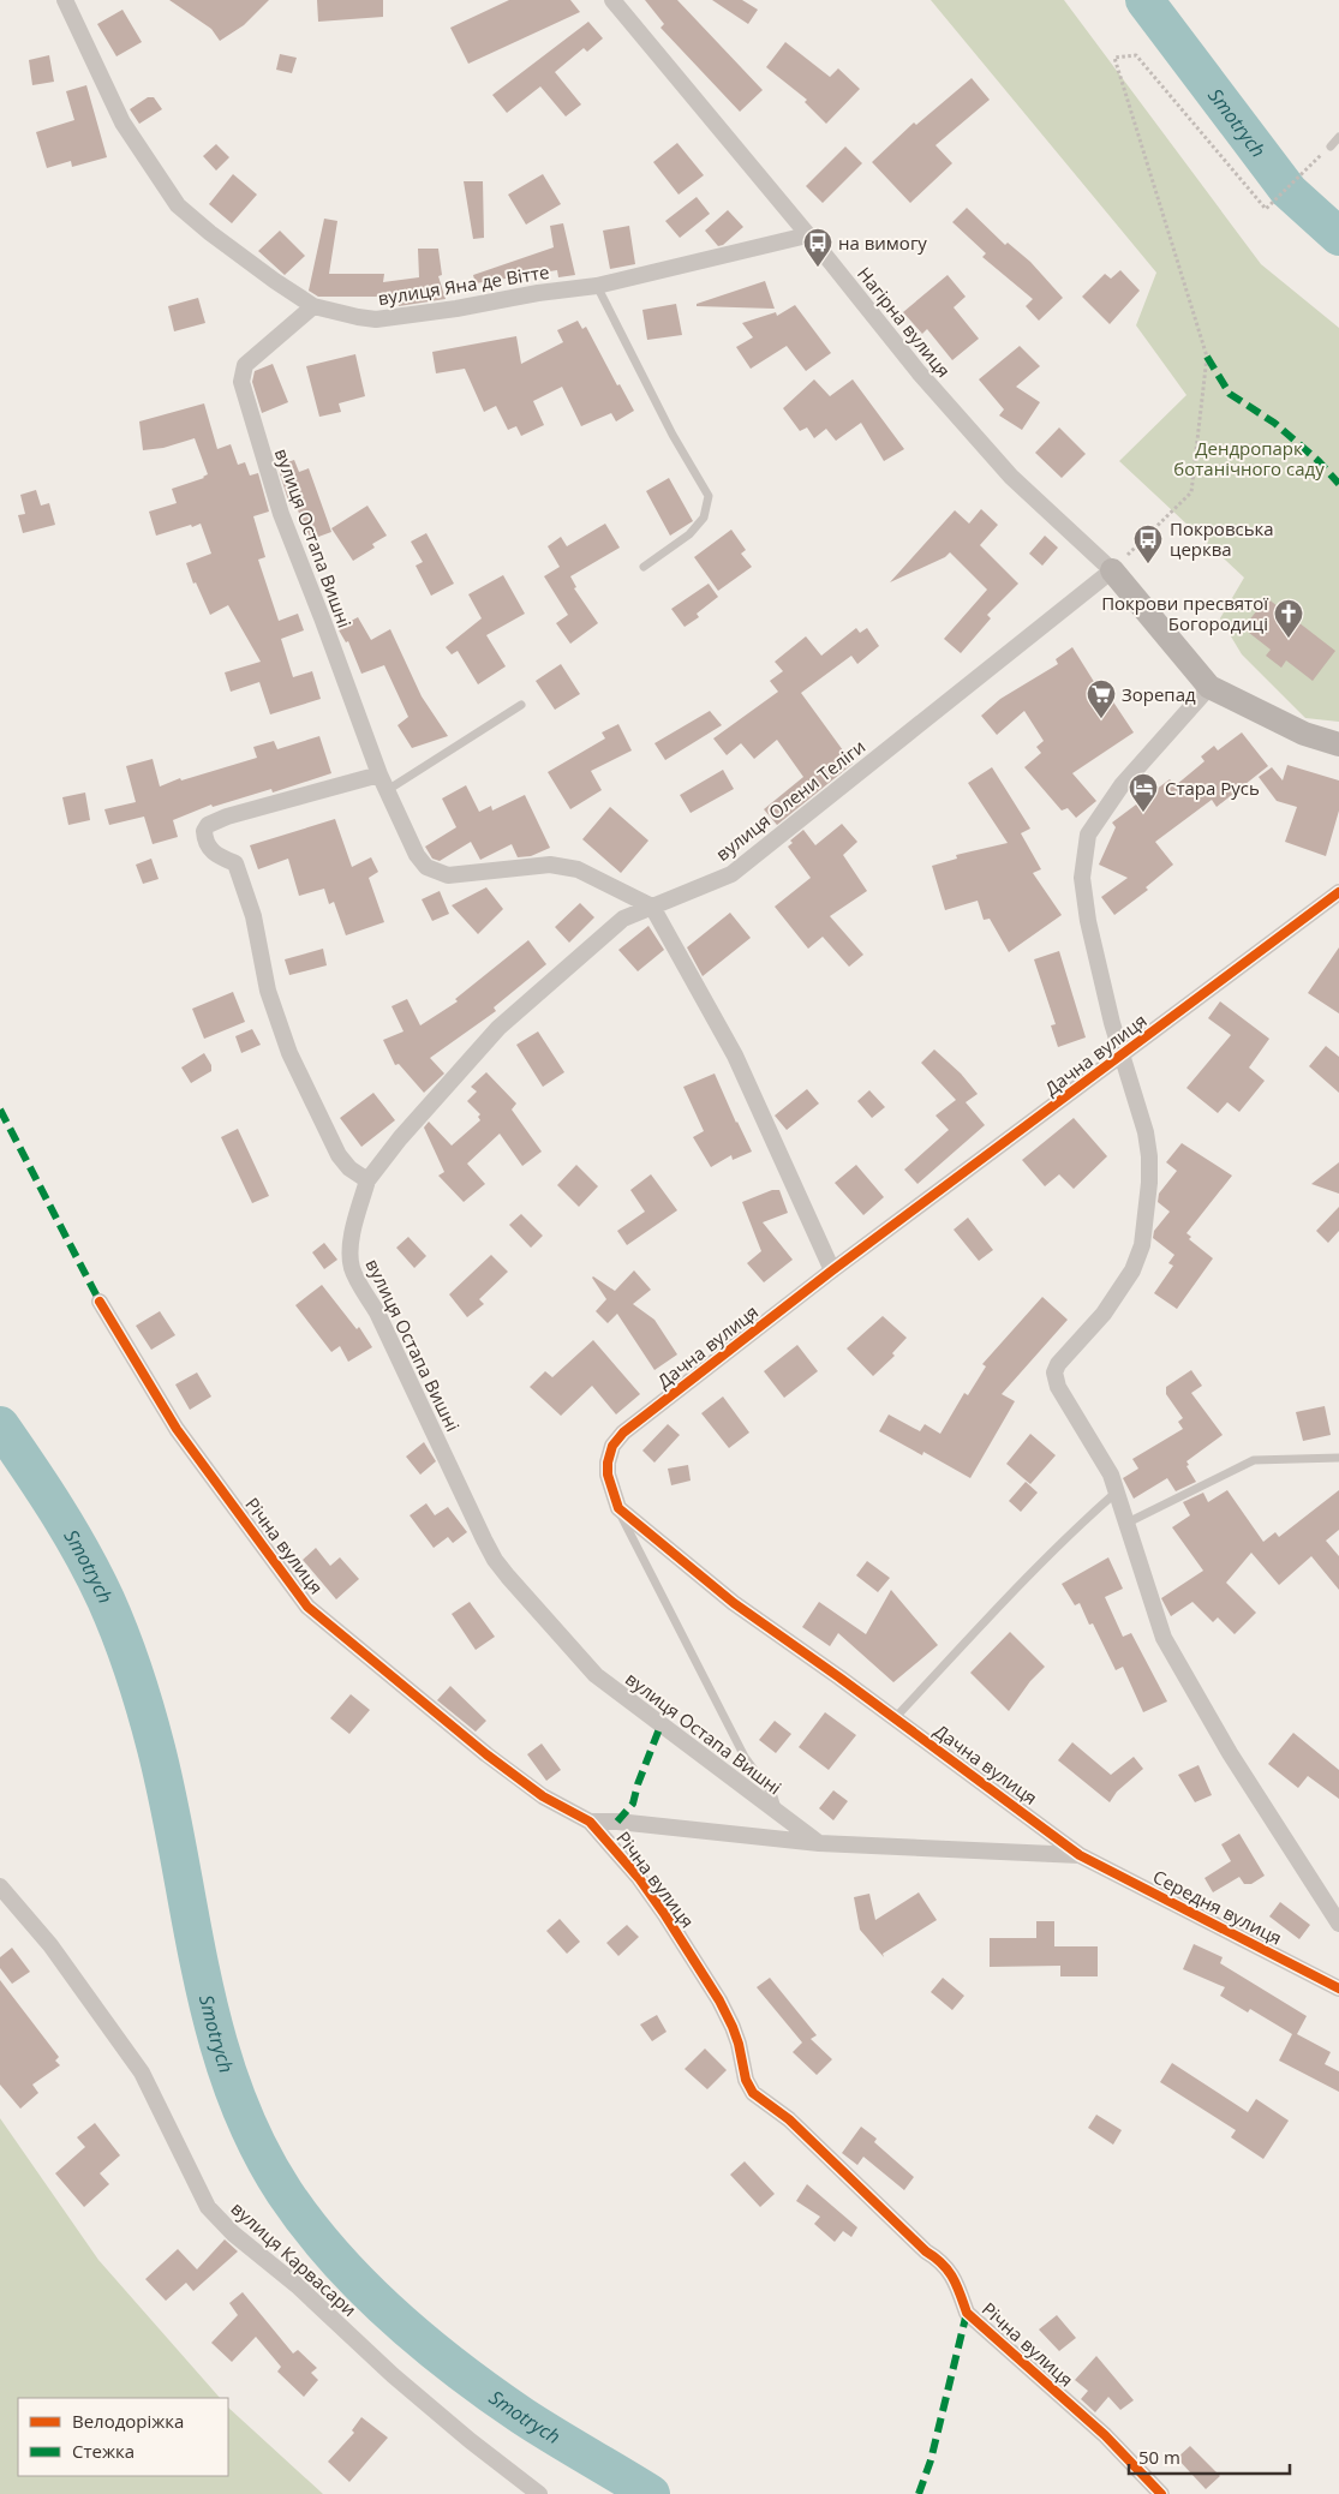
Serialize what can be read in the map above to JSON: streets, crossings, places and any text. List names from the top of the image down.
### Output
{
  "streets": {
    "street": [
      "вулиця Яна де Вітте",
      "Нагірна вулиця",
      "вулиця Остапа Вишні",
      "вулиця Олени Теліги",
      "Дачна вулиця",
      "Річна вулиця",
      "Середня вулиця",
      "вулиця Карвасари"
    ]
  },
  "crossings": [
    ["вулиця Яна де Вітте", "Нагірна вулиця"],
    ["вулиця Яна де Вітте", "вулиця Остапа Вишні"],
    ["Нагірна вулиця", "вулиця Олени Теліги"],
    ["вулиця Остапа Вишні", "вулиця Олени Теліги"],
    ["вулиця Остапа Вишні", "Річна вулиця"],
    ["Дачна вулиця", "Річна вулиця"],
    ["Дачна вулиця", "Середня вулиця"],
    ["Річна вулиця", "Середня вулиця"]
  ],
  "water": ["Smotrych"],
  "parks": ["Дендропарк ботанічного саду"],
  "places": {
    "bus stop": ["на вимогу", "Покровська церква"],
    "church": ["Покрови пресвятої Богородиці"],
    "supermarket": ["Зорепад"],
    "hotel": ["Стара Русь"]
  },
  "legend": ["Велодоріжка", "Стежка"],
  "scale_bar": "50 m"
}
